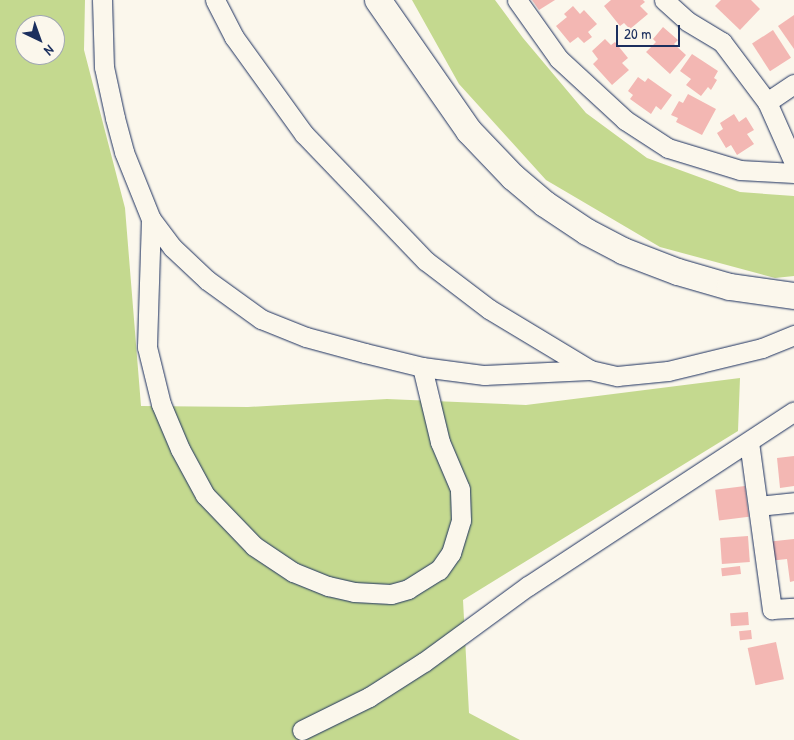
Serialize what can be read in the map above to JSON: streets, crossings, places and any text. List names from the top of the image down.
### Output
{
  "scale_bar": "20 m",
  "north": "bottom right"
}
